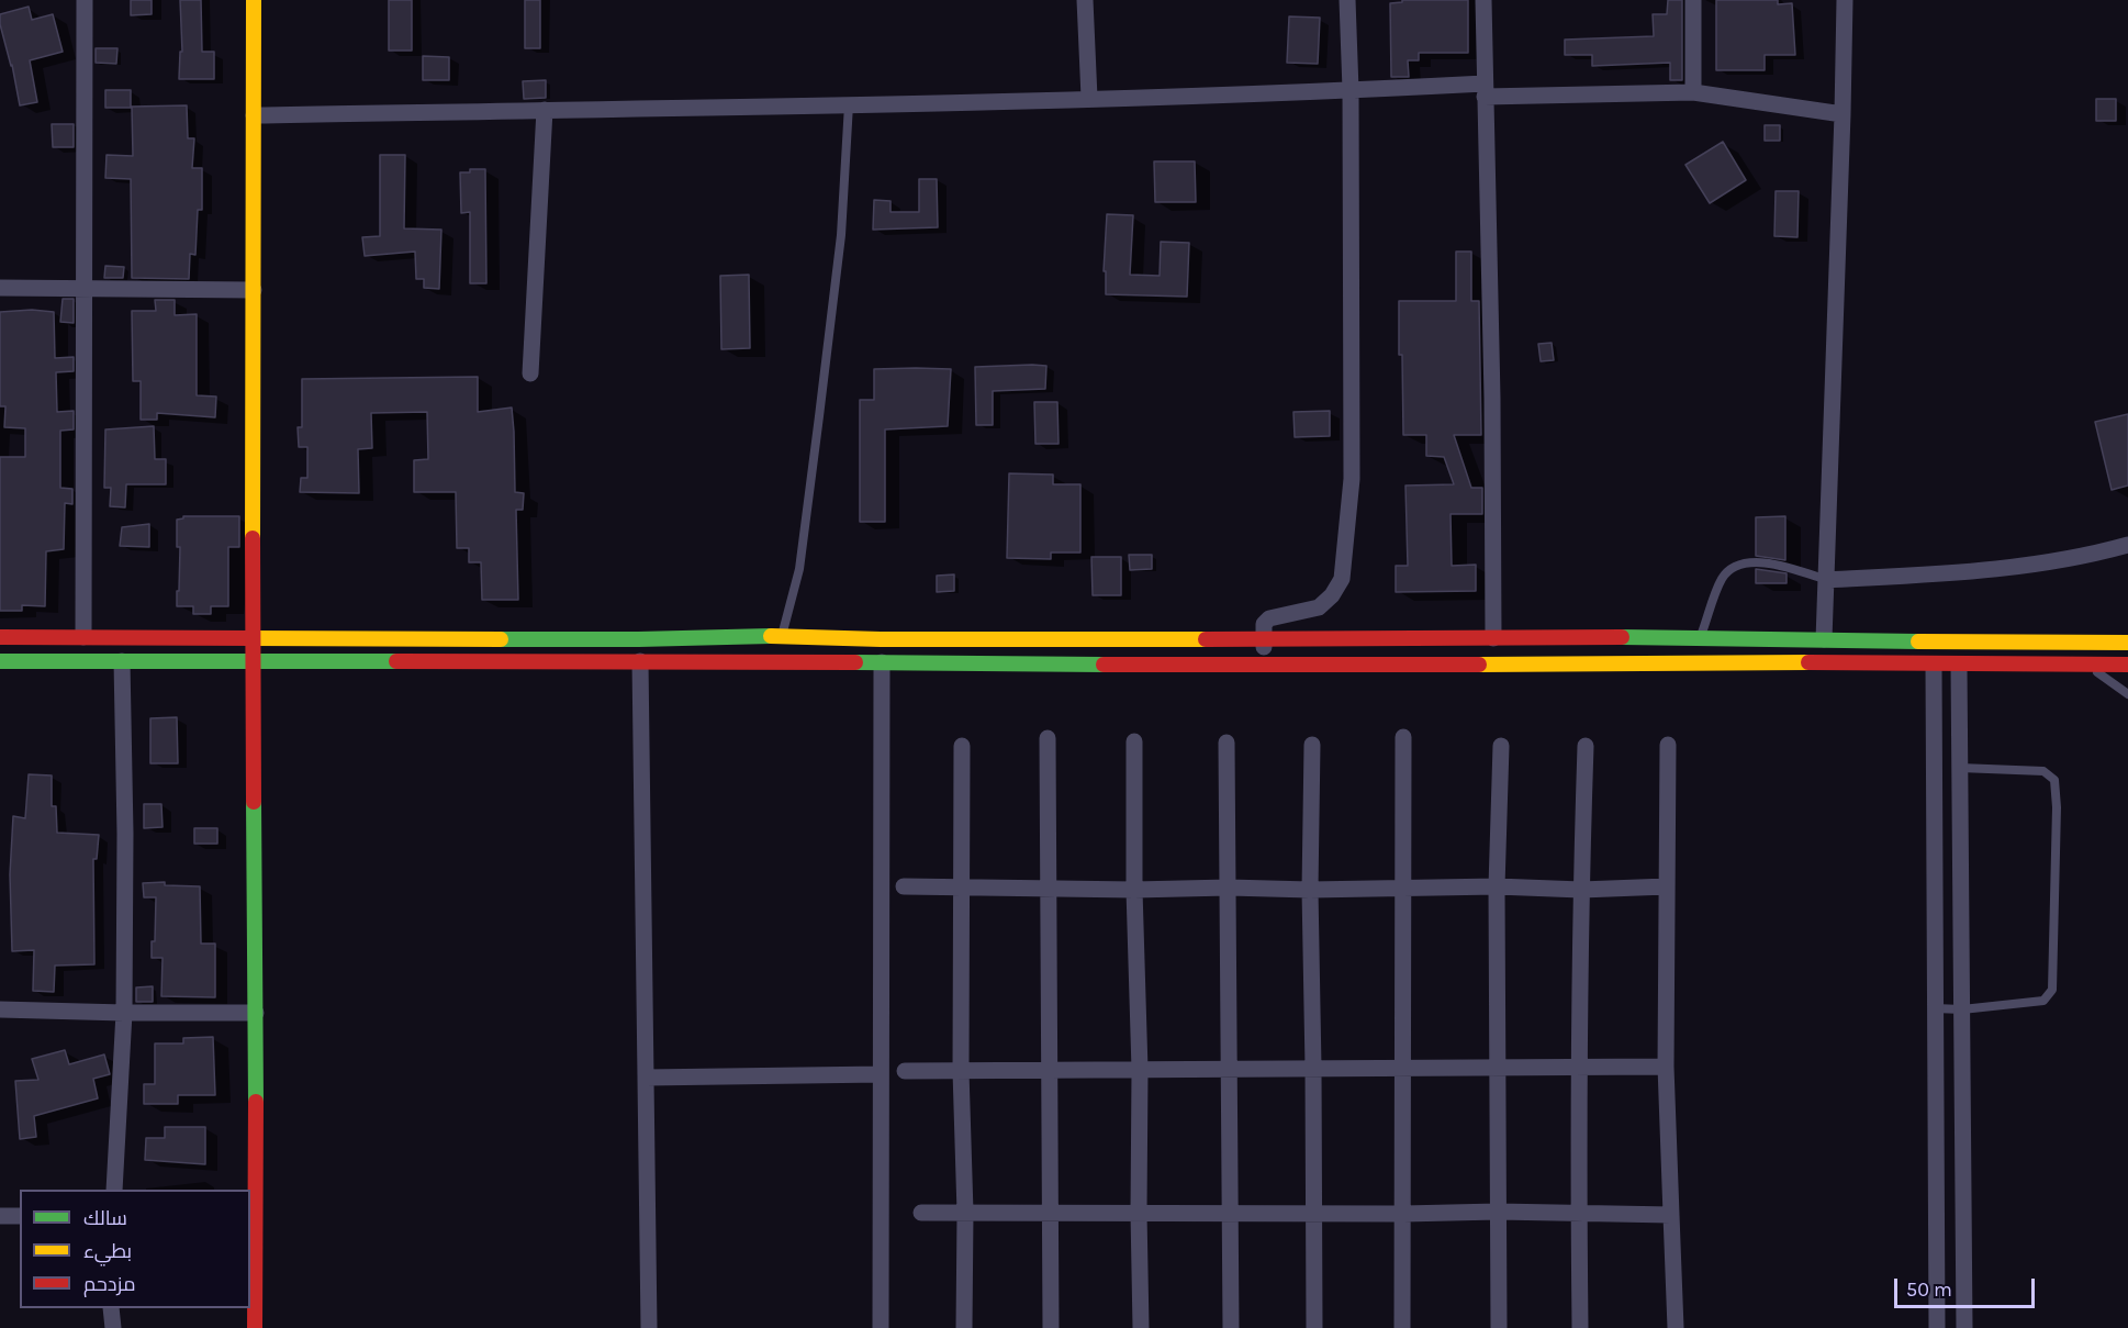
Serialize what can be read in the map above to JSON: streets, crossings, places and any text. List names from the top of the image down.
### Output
{
  "legend": ["سالك", "بطيء", "مزدحم"],
  "scale_bar": "50 m"
}
